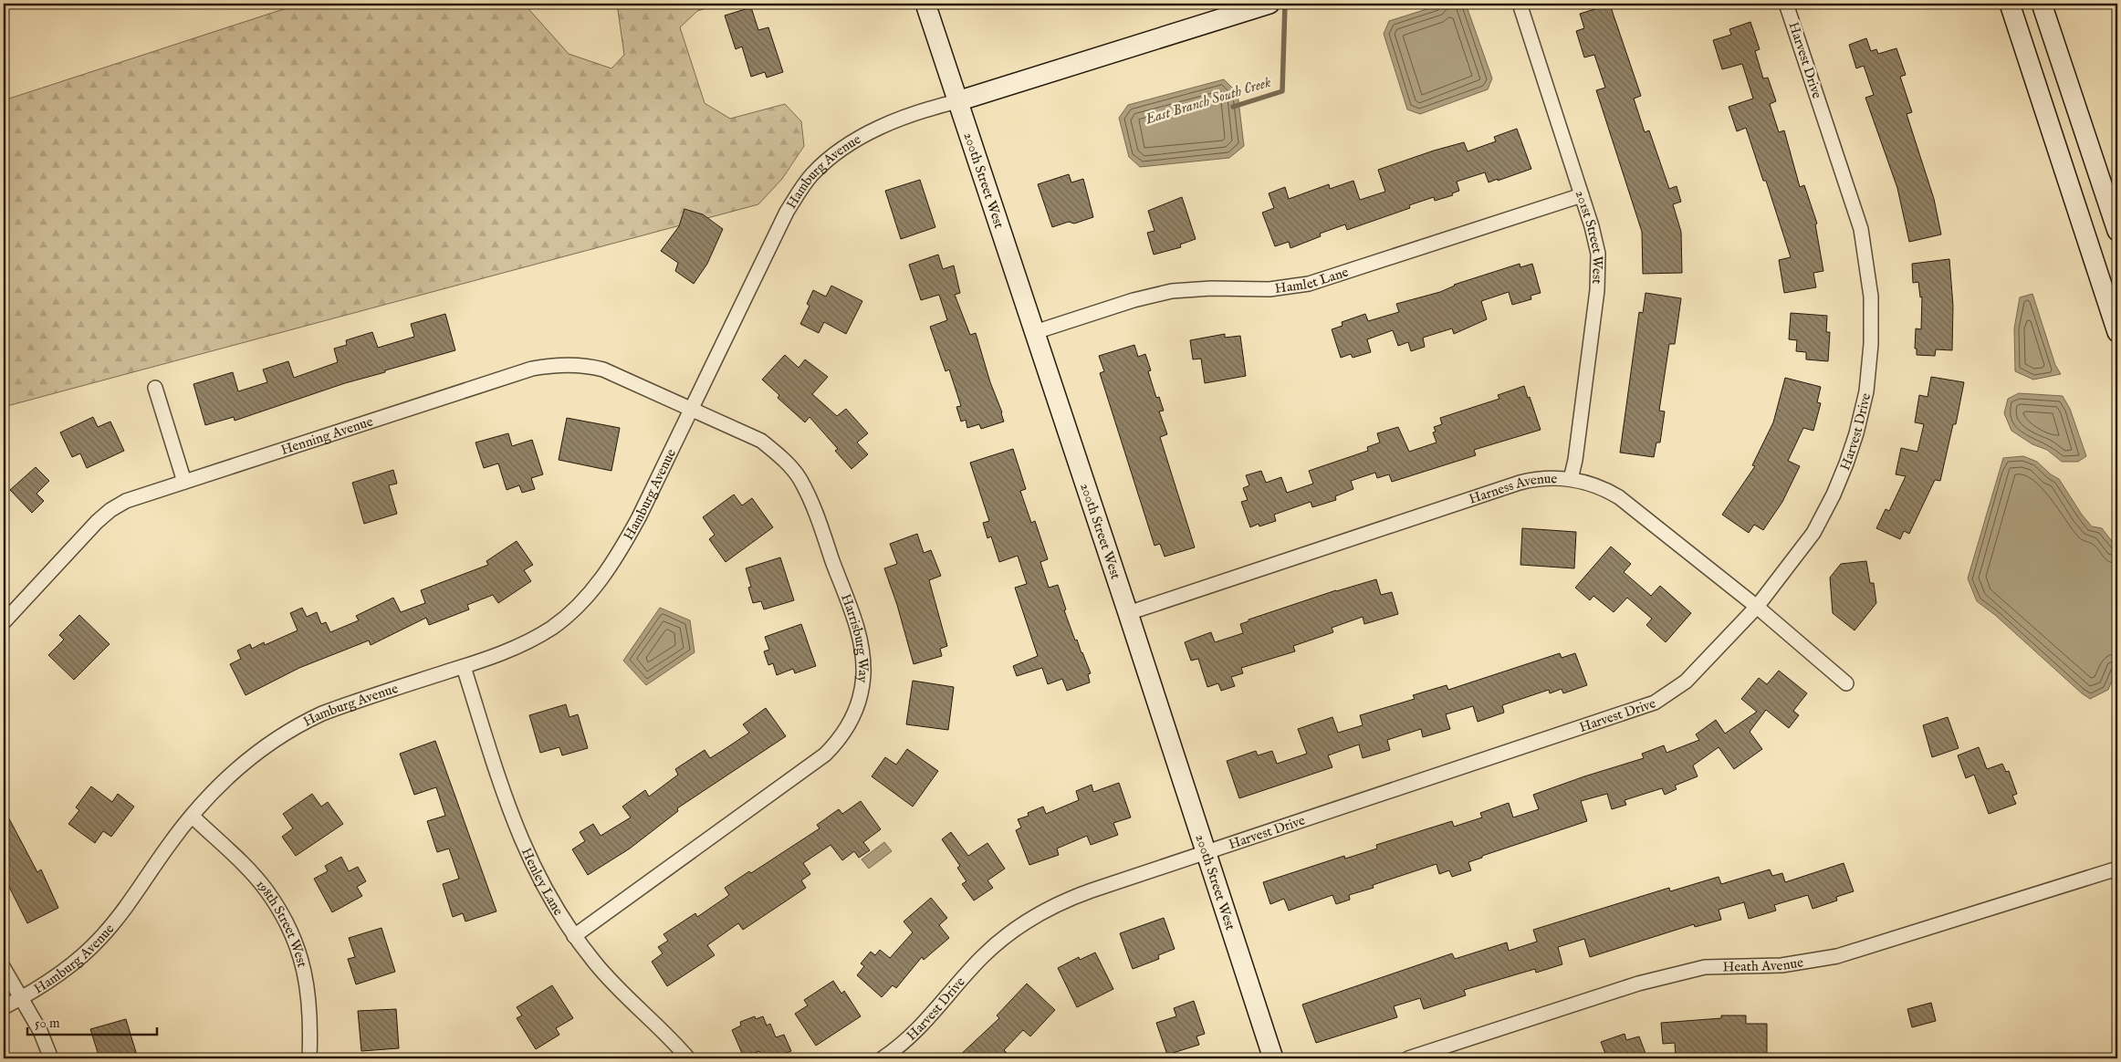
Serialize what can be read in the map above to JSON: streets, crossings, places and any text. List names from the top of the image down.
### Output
{
  "streets": {
    "street": [
      "Harvest Drive",
      "Hamburg Avenue",
      "200th Street West",
      "201st Street West",
      "Hamlet Lane",
      "Henning Avenue",
      "Harness Avenue",
      "Harrisburg Way",
      "Henley Lane",
      "198th Street West",
      "Heath Avenue"
    ]
  },
  "crossings": [
    ["Harvest Drive", "200th Street West"],
    ["Harvest Drive", "Harness Avenue"],
    ["Hamburg Avenue", "200th Street West"],
    ["Hamburg Avenue", "Henning Avenue"],
    ["Hamburg Avenue", "Harrisburg Way"],
    ["Hamburg Avenue", "Henley Lane"],
    ["Hamburg Avenue", "198th Street West"],
    ["200th Street West", "Hamlet Lane"],
    ["200th Street West", "Harness Avenue"],
    ["201st Street West", "Hamlet Lane"],
    ["201st Street West", "Harness Avenue"],
    ["Henning Avenue", "Harrisburg Way"],
    ["Harrisburg Way", "Henley Lane"]
  ],
  "water": ["East Branch South Creek"],
  "scale_bar": "50 m"
}
